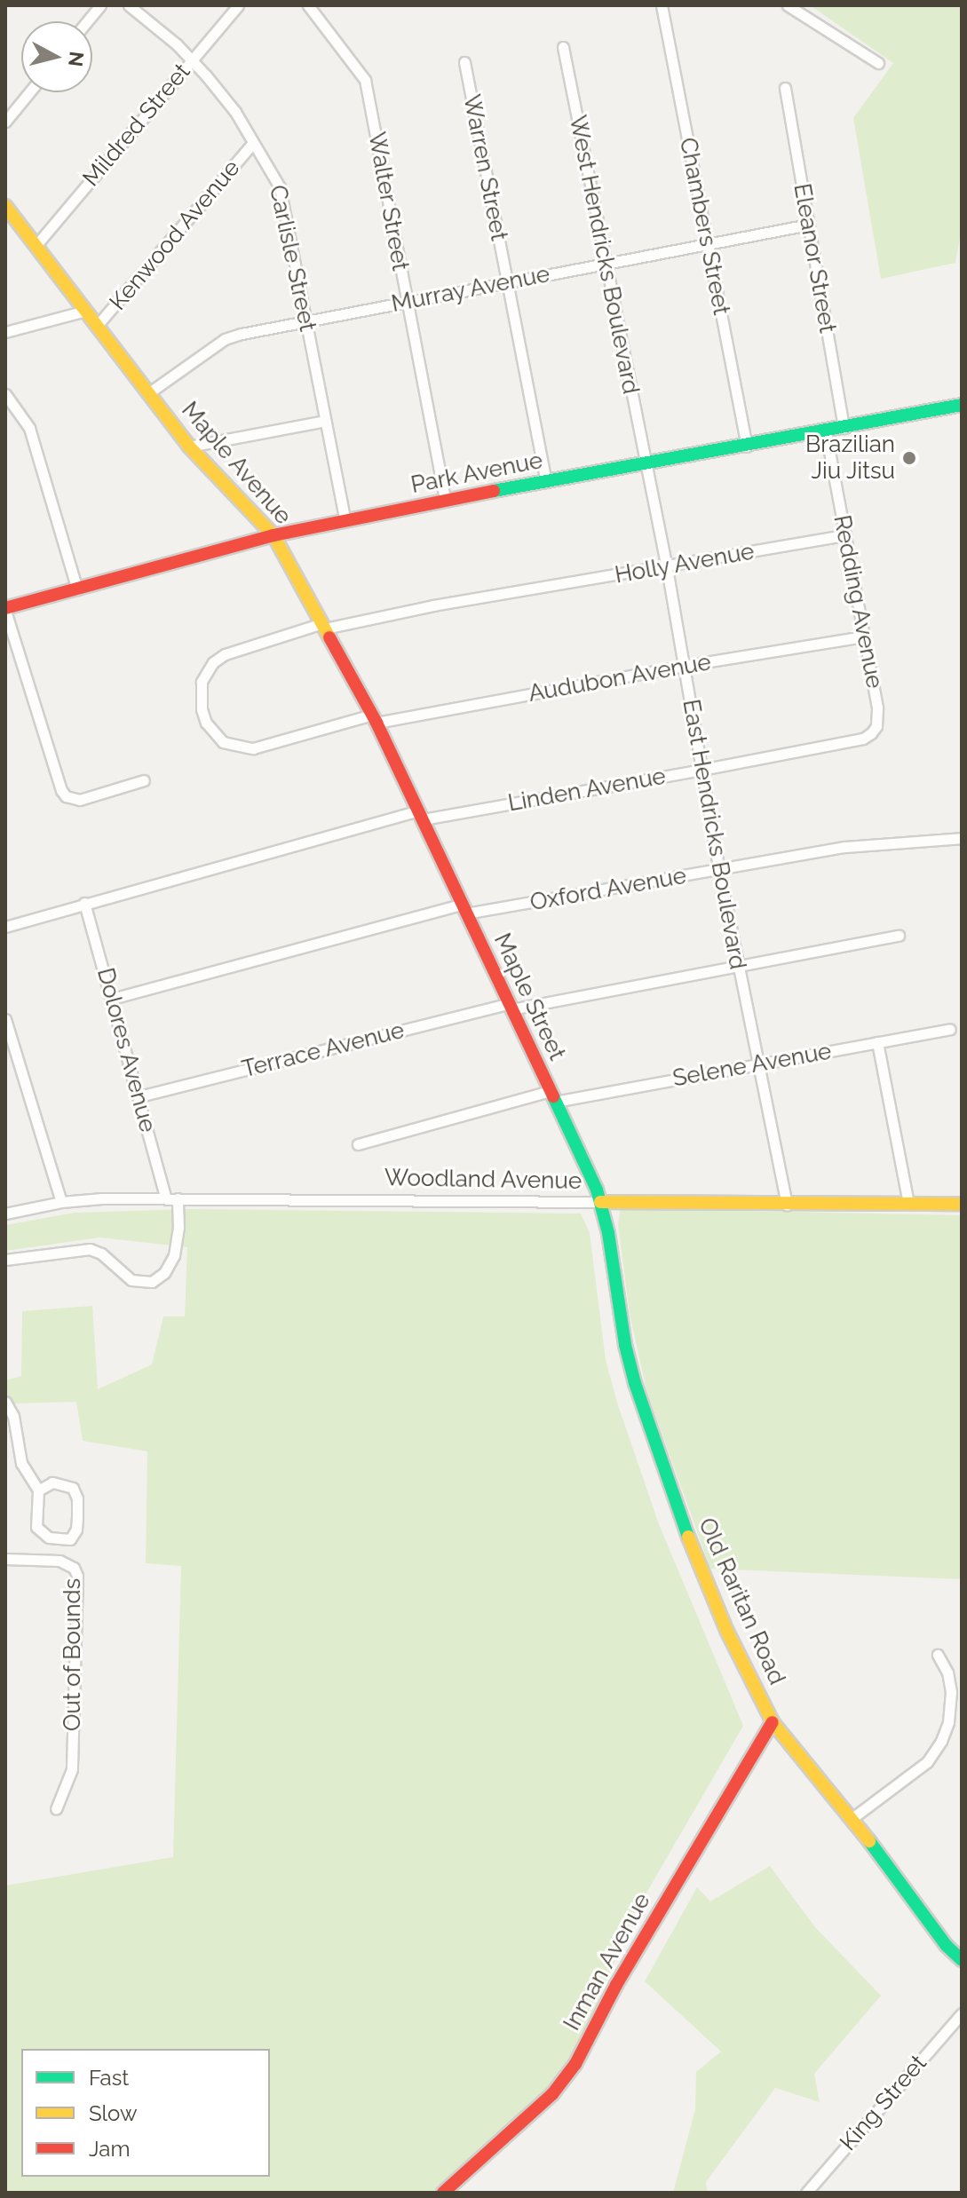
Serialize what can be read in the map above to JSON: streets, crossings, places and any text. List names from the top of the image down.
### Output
{
  "streets": {
    "main road": [
      "Maple Avenue",
      "Park Avenue",
      "Maple Street",
      "Woodland Avenue",
      "Old Raritan Road",
      "Inman Avenue"
    ],
    "street": [
      "Mildred Street",
      "Warren Street",
      "Walter Street",
      "Chambers Street",
      "Kenwood Avenue",
      "West Hendricks Boulevard",
      "Carlisle Street",
      "Eleanor Street",
      "Murray Avenue",
      "Holly Avenue",
      "Redding Avenue",
      "Audubon Avenue",
      "Linden Avenue",
      "East Hendricks Boulevard",
      "Oxford Avenue",
      "Dolores Avenue",
      "Terrace Avenue",
      "Selene Avenue",
      "Out of Bounds",
      "King Street"
    ]
  },
  "crossings": [
    ["Mildred Street", "Carlisle Street"],
    ["Mildred Street", "Maple Avenue"],
    ["Warren Street", "Murray Avenue"],
    ["Warren Street", "Park Avenue"],
    ["Walter Street", "Murray Avenue"],
    ["Walter Street", "Park Avenue"],
    ["Chambers Street", "Murray Avenue"],
    ["Chambers Street", "Park Avenue"],
    ["Kenwood Avenue", "Carlisle Street"],
    ["Kenwood Avenue", "Maple Avenue"],
    ["West Hendricks Boulevard", "Murray Avenue"],
    ["West Hendricks Boulevard", "Park Avenue"],
    ["West Hendricks Boulevard", "East Hendricks Boulevard"],
    ["Carlisle Street", "Murray Avenue"],
    ["Carlisle Street", "Park Avenue"],
    ["Eleanor Street", "Murray Avenue"],
    ["Eleanor Street", "Park Avenue"],
    ["Murray Avenue", "Maple Avenue"],
    ["Maple Avenue", "Park Avenue"],
    ["Maple Avenue", "Holly Avenue"],
    ["Maple Avenue", "Audubon Avenue"],
    ["Maple Avenue", "Linden Avenue"],
    ["Maple Avenue", "Maple Street"],
    ["Park Avenue", "Redding Avenue"],
    ["Park Avenue", "East Hendricks Boulevard"],
    ["Holly Avenue", "Redding Avenue"],
    ["Holly Avenue", "Audubon Avenue"],
    ["Holly Avenue", "East Hendricks Boulevard"],
    ["Redding Avenue", "Audubon Avenue"],
    ["Redding Avenue", "Linden Avenue"],
    ["Audubon Avenue", "East Hendricks Boulevard"],
    ["Linden Avenue", "East Hendricks Boulevard"],
    ["Linden Avenue", "Maple Street"],
    ["Linden Avenue", "Dolores Avenue"],
    ["East Hendricks Boulevard", "Oxford Avenue"],
    ["East Hendricks Boulevard", "Terrace Avenue"],
    ["East Hendricks Boulevard", "Selene Avenue"],
    ["East Hendricks Boulevard", "Woodland Avenue"],
    ["Oxford Avenue", "Maple Street"],
    ["Oxford Avenue", "Dolores Avenue"],
    ["Maple Street", "Terrace Avenue"],
    ["Maple Street", "Selene Avenue"],
    ["Maple Street", "Woodland Avenue"],
    ["Maple Street", "Old Raritan Road"],
    ["Dolores Avenue", "Terrace Avenue"],
    ["Dolores Avenue", "Woodland Avenue"],
    ["Woodland Avenue", "Old Raritan Road"],
    ["Old Raritan Road", "Inman Avenue"]
  ],
  "places": ["Brazilian Jiu Jitsu"],
  "legend": ["Fast", "Slow", "Jam"],
  "north": "right"
}
